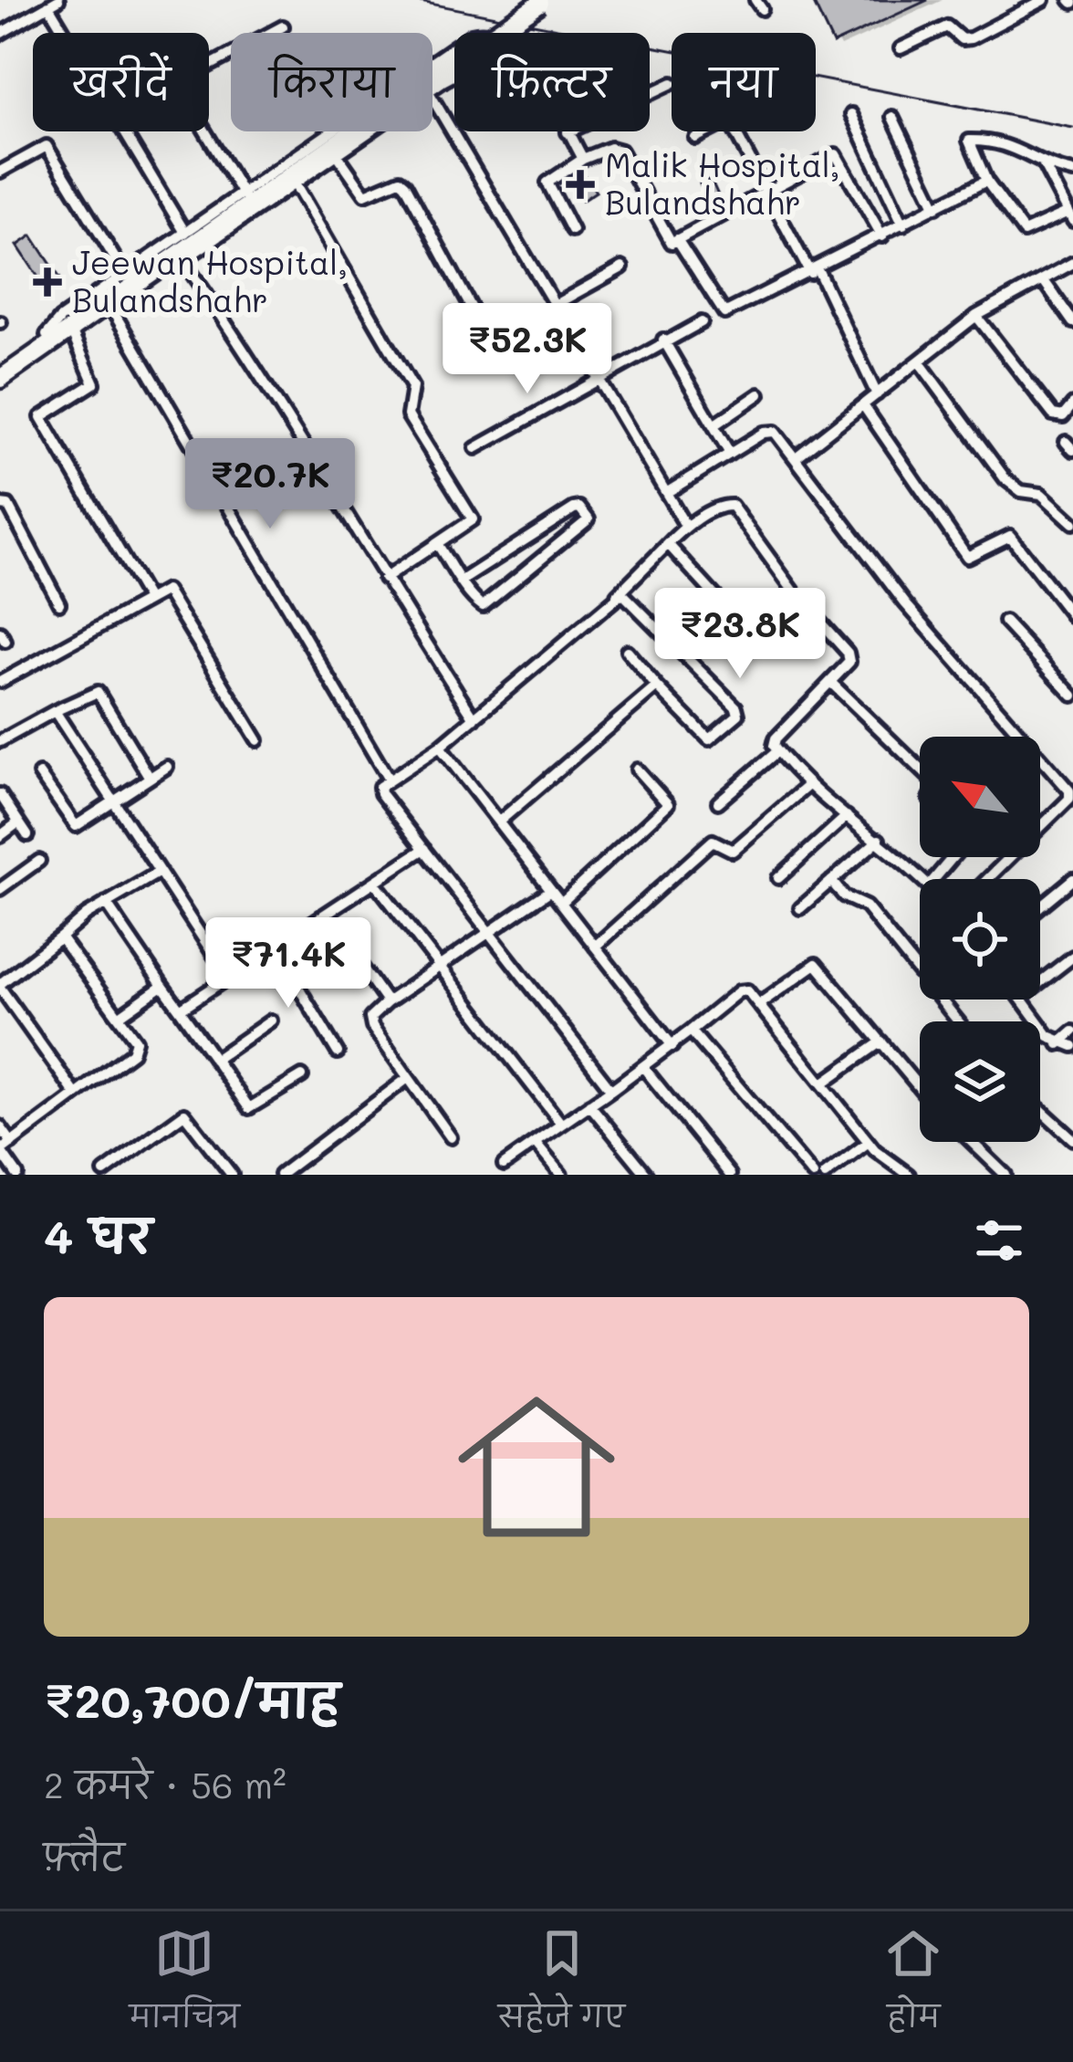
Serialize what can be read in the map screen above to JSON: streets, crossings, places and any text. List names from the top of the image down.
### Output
{
  "places": {
    "health": ["Malik Hospital, Bulandshahr", "Jeewan Hospital, Bulandshahr"]
  },
  "north": "top left",
  "page": {
    "chip": [
      "खरीदें",
      "किराया",
      "फ़िल्टर",
      "नया"
    ],
    "price": [
      "₹52.3K",
      "₹20.7K",
      "₹23.8K",
      "₹71.4K"
    ],
    "heading": "4 घर",
    "list": [
      {
        "name": "₹20,700/माह",
        "note": "2 कमरे · 56 m² · फ़्लैट"
      }
    ],
    "tabs": ["मानचित्र", "सहेजे गए", "होम"]
  }
}
